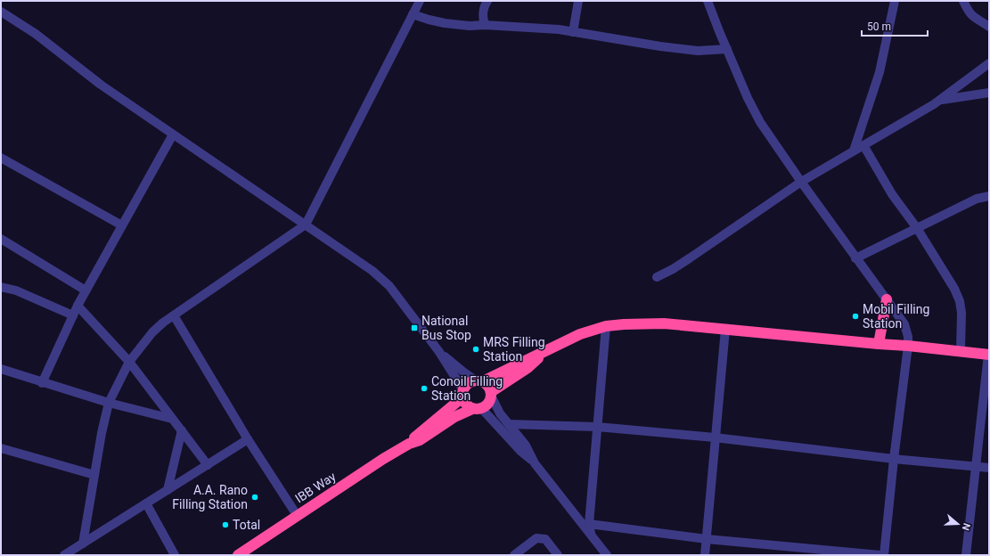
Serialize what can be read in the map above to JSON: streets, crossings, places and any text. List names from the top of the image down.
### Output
{
  "streets": {
    "highway": ["IBB Way"]
  },
  "places": {
    "other": [
      "Mobil Filling Station",
      "MRS Filling Station",
      "Conoil Filling Station",
      "A.A. Rano Filling Station",
      "Total"
    ],
    "transit": ["National Bus Stop"]
  },
  "scale_bar": "50 m",
  "north": "right"
}
